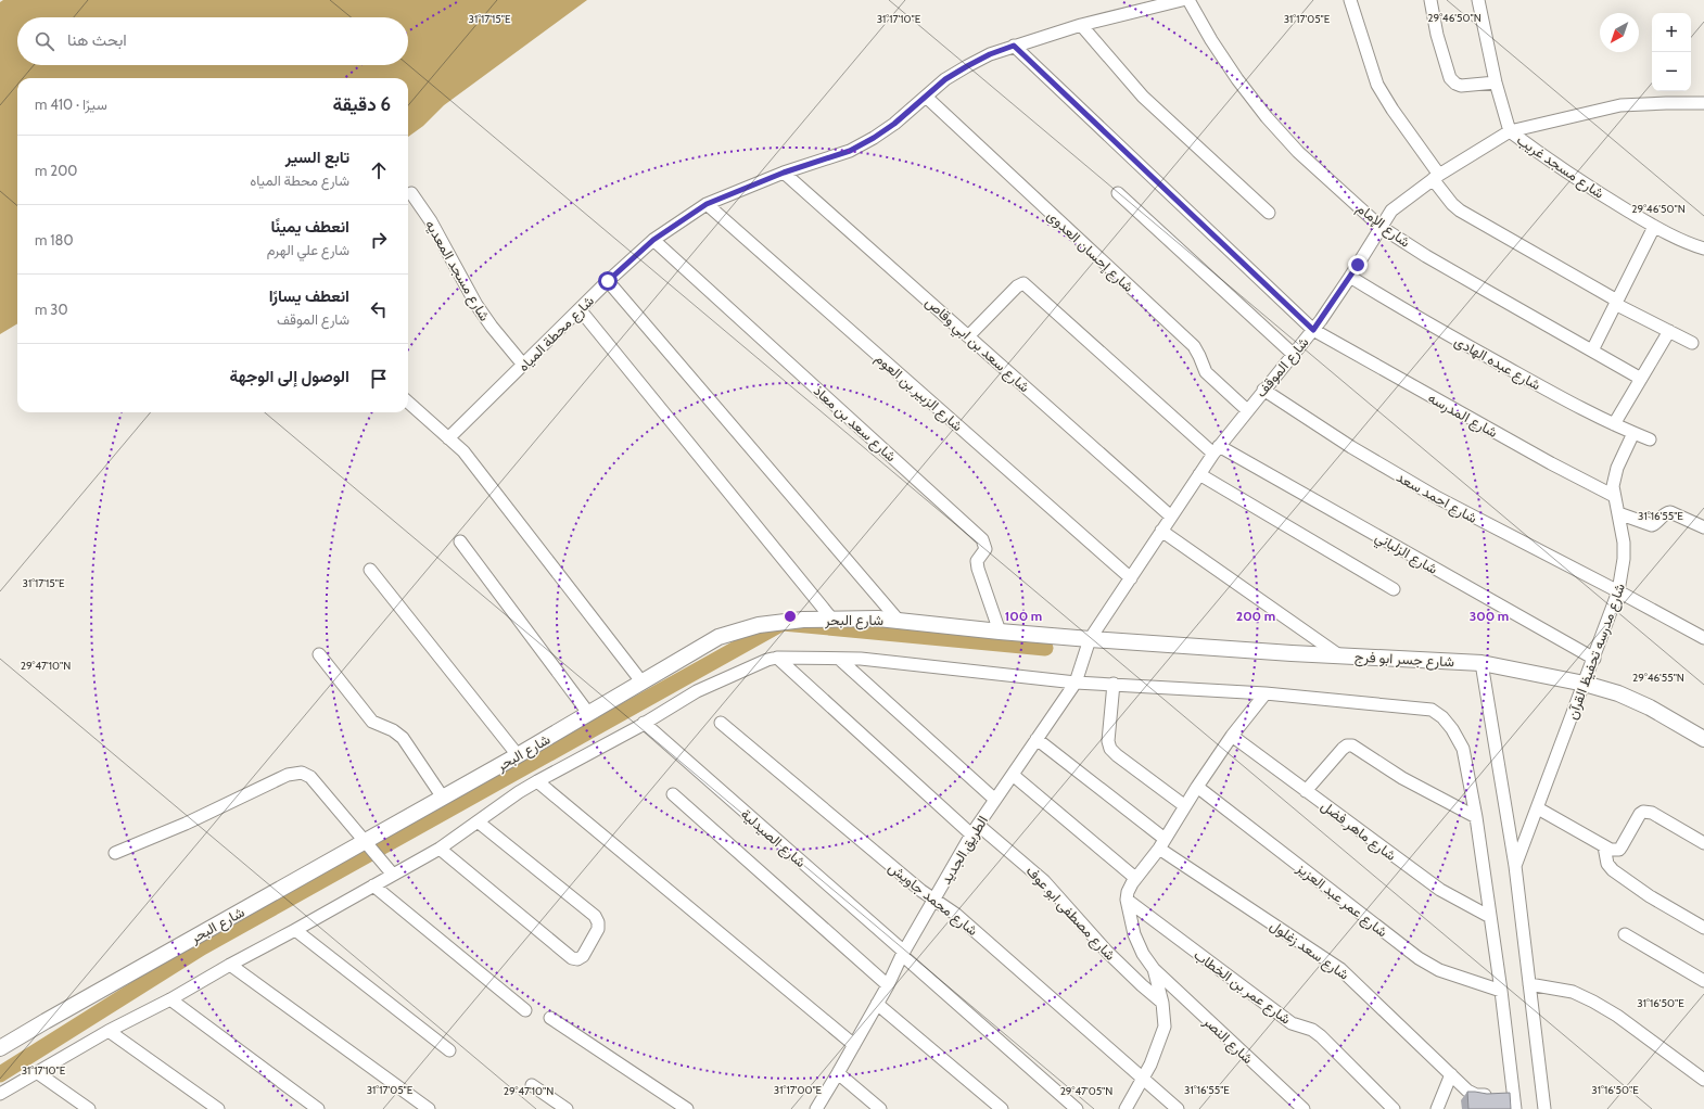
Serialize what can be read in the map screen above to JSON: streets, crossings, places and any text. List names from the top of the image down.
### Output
{
  "streets": {
    "street": [
      "شارع مسجد غريب",
      "شارع الإمام",
      "شارع إحسان العدوى",
      "شارع مسجد المعديه",
      "شارع محطة المياه",
      "شارع سعد بن ابي وقاص",
      "شارع عبده الهادى",
      "شارع الموقف",
      "شارع الزبير بن العوم",
      "شارع المدرسه",
      "شارع سعد بن معاذ",
      "شارع احمد سعد",
      "شارع الزلباني",
      "شارع البحر",
      "شارع مدرسه تحفيظ القرآن",
      "شارع جسر ابو فرج",
      "شارع ماهر فضل",
      "شارع الصيدلية",
      "الطريق الجديد",
      "شارع محمد جاويش",
      "شارع عمر عبد العزيز",
      "شارع مصطفى ابو عوف",
      "شارع سعد زغلول",
      "شارع عمر بن الخطاب",
      "شارع النصر"
    ]
  },
  "crossings": [
    ["شارع مسجد غريب", "شارع الموقف"],
    ["شارع الإمام", "شارع الموقف"],
    ["شارع إحسان العدوى", "شارع محطة المياه"],
    ["شارع إحسان العدوى", "شارع الموقف"],
    ["شارع مسجد المعديه", "شارع محطة المياه"],
    ["شارع محطة المياه", "شارع سعد بن ابي وقاص"],
    ["شارع محطة المياه", "شارع الزبير بن العوم"],
    ["شارع محطة المياه", "شارع المدرسه"],
    ["شارع محطة المياه", "شارع سعد بن معاذ"],
    ["شارع سعد بن ابي وقاص", "شارع الموقف"],
    ["شارع سعد بن ابي وقاص", "شارع الزلباني"],
    ["شارع عبده الهادى", "شارع الموقف"],
    ["شارع عبده الهادى", "شارع مدرسه تحفيظ القرآن"],
    ["شارع الموقف", "شارع الزبير بن العوم"],
    ["شارع الموقف", "شارع المدرسه"],
    ["شارع الموقف", "شارع احمد سعد"],
    ["شارع الموقف", "شارع الزلباني"],
    ["شارع الموقف", "شارع البحر"],
    ["شارع الموقف", "شارع جسر ابو فرج"],
    ["شارع الموقف", "الطريق الجديد"],
    ["شارع المدرسه", "شارع مدرسه تحفيظ القرآن"],
    ["شارع سعد بن معاذ", "شارع البحر"],
    ["شارع احمد سعد", "شارع مدرسه تحفيظ القرآن"],
    ["شارع الزلباني", "شارع مدرسه تحفيظ القرآن"],
    ["شارع البحر", "شارع جسر ابو فرج"],
    ["شارع البحر", "الطريق الجديد"],
    ["شارع مدرسه تحفيظ القرآن", "شارع جسر ابو فرج"],
    ["شارع جسر ابو فرج", "الطريق الجديد"],
    ["شارع الصيدلية", "الطريق الجديد"],
    ["الطريق الجديد", "شارع محمد جاويش"],
    ["الطريق الجديد", "شارع مصطفى ابو عوف"],
    ["الطريق الجديد", "شارع سعد زغلول"]
  ],
  "north": "bottom left",
  "page": {
    "map_buttons": ["+", "−"],
    "search": "ابحث هنا",
    "heading": ["6 دقيقة", "سيرًا · 410 m"],
    "list": [
      ["تابع السير", "شارع محطة المياه", "200 m"],
      ["انعطف يمينًا", "شارع علي الهرم", "180 m"],
      ["انعطف يسارًا", "شارع الموقف", "30 m"],
      "الوصول إلى الوجهة"
    ]
  },
  "coordinates": [
    "29°46'50\"N",
    "31°17'15\"E",
    "31°17'10\"E",
    "31°17'05\"E",
    "31°16'55\"E",
    "29°47'10\"N",
    "29°46'55\"N",
    "31°16'50\"E",
    "31°17'00\"E",
    "29°47'05\"N"
  ],
  "rings": ["100 m", "200 m", "300 m"]
}
